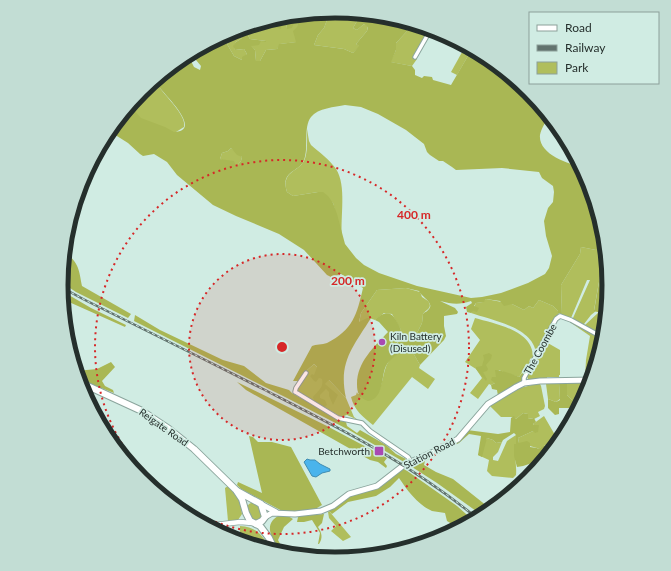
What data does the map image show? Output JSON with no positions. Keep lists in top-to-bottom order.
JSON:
{
  "streets": {
    "main road": ["Reigate Road", "Station Road"],
    "street": ["The Coombe"]
  },
  "crossings": [
    ["The Coombe", "Station Road"],
    ["Reigate Road", "Station Road"]
  ],
  "places": {
    "other": ["Kiln Battery (Disused)"],
    "transit": ["Betchworth"]
  },
  "legend": ["Road", "Railway", "Park"],
  "rings": ["400 m", "200 m"]
}
